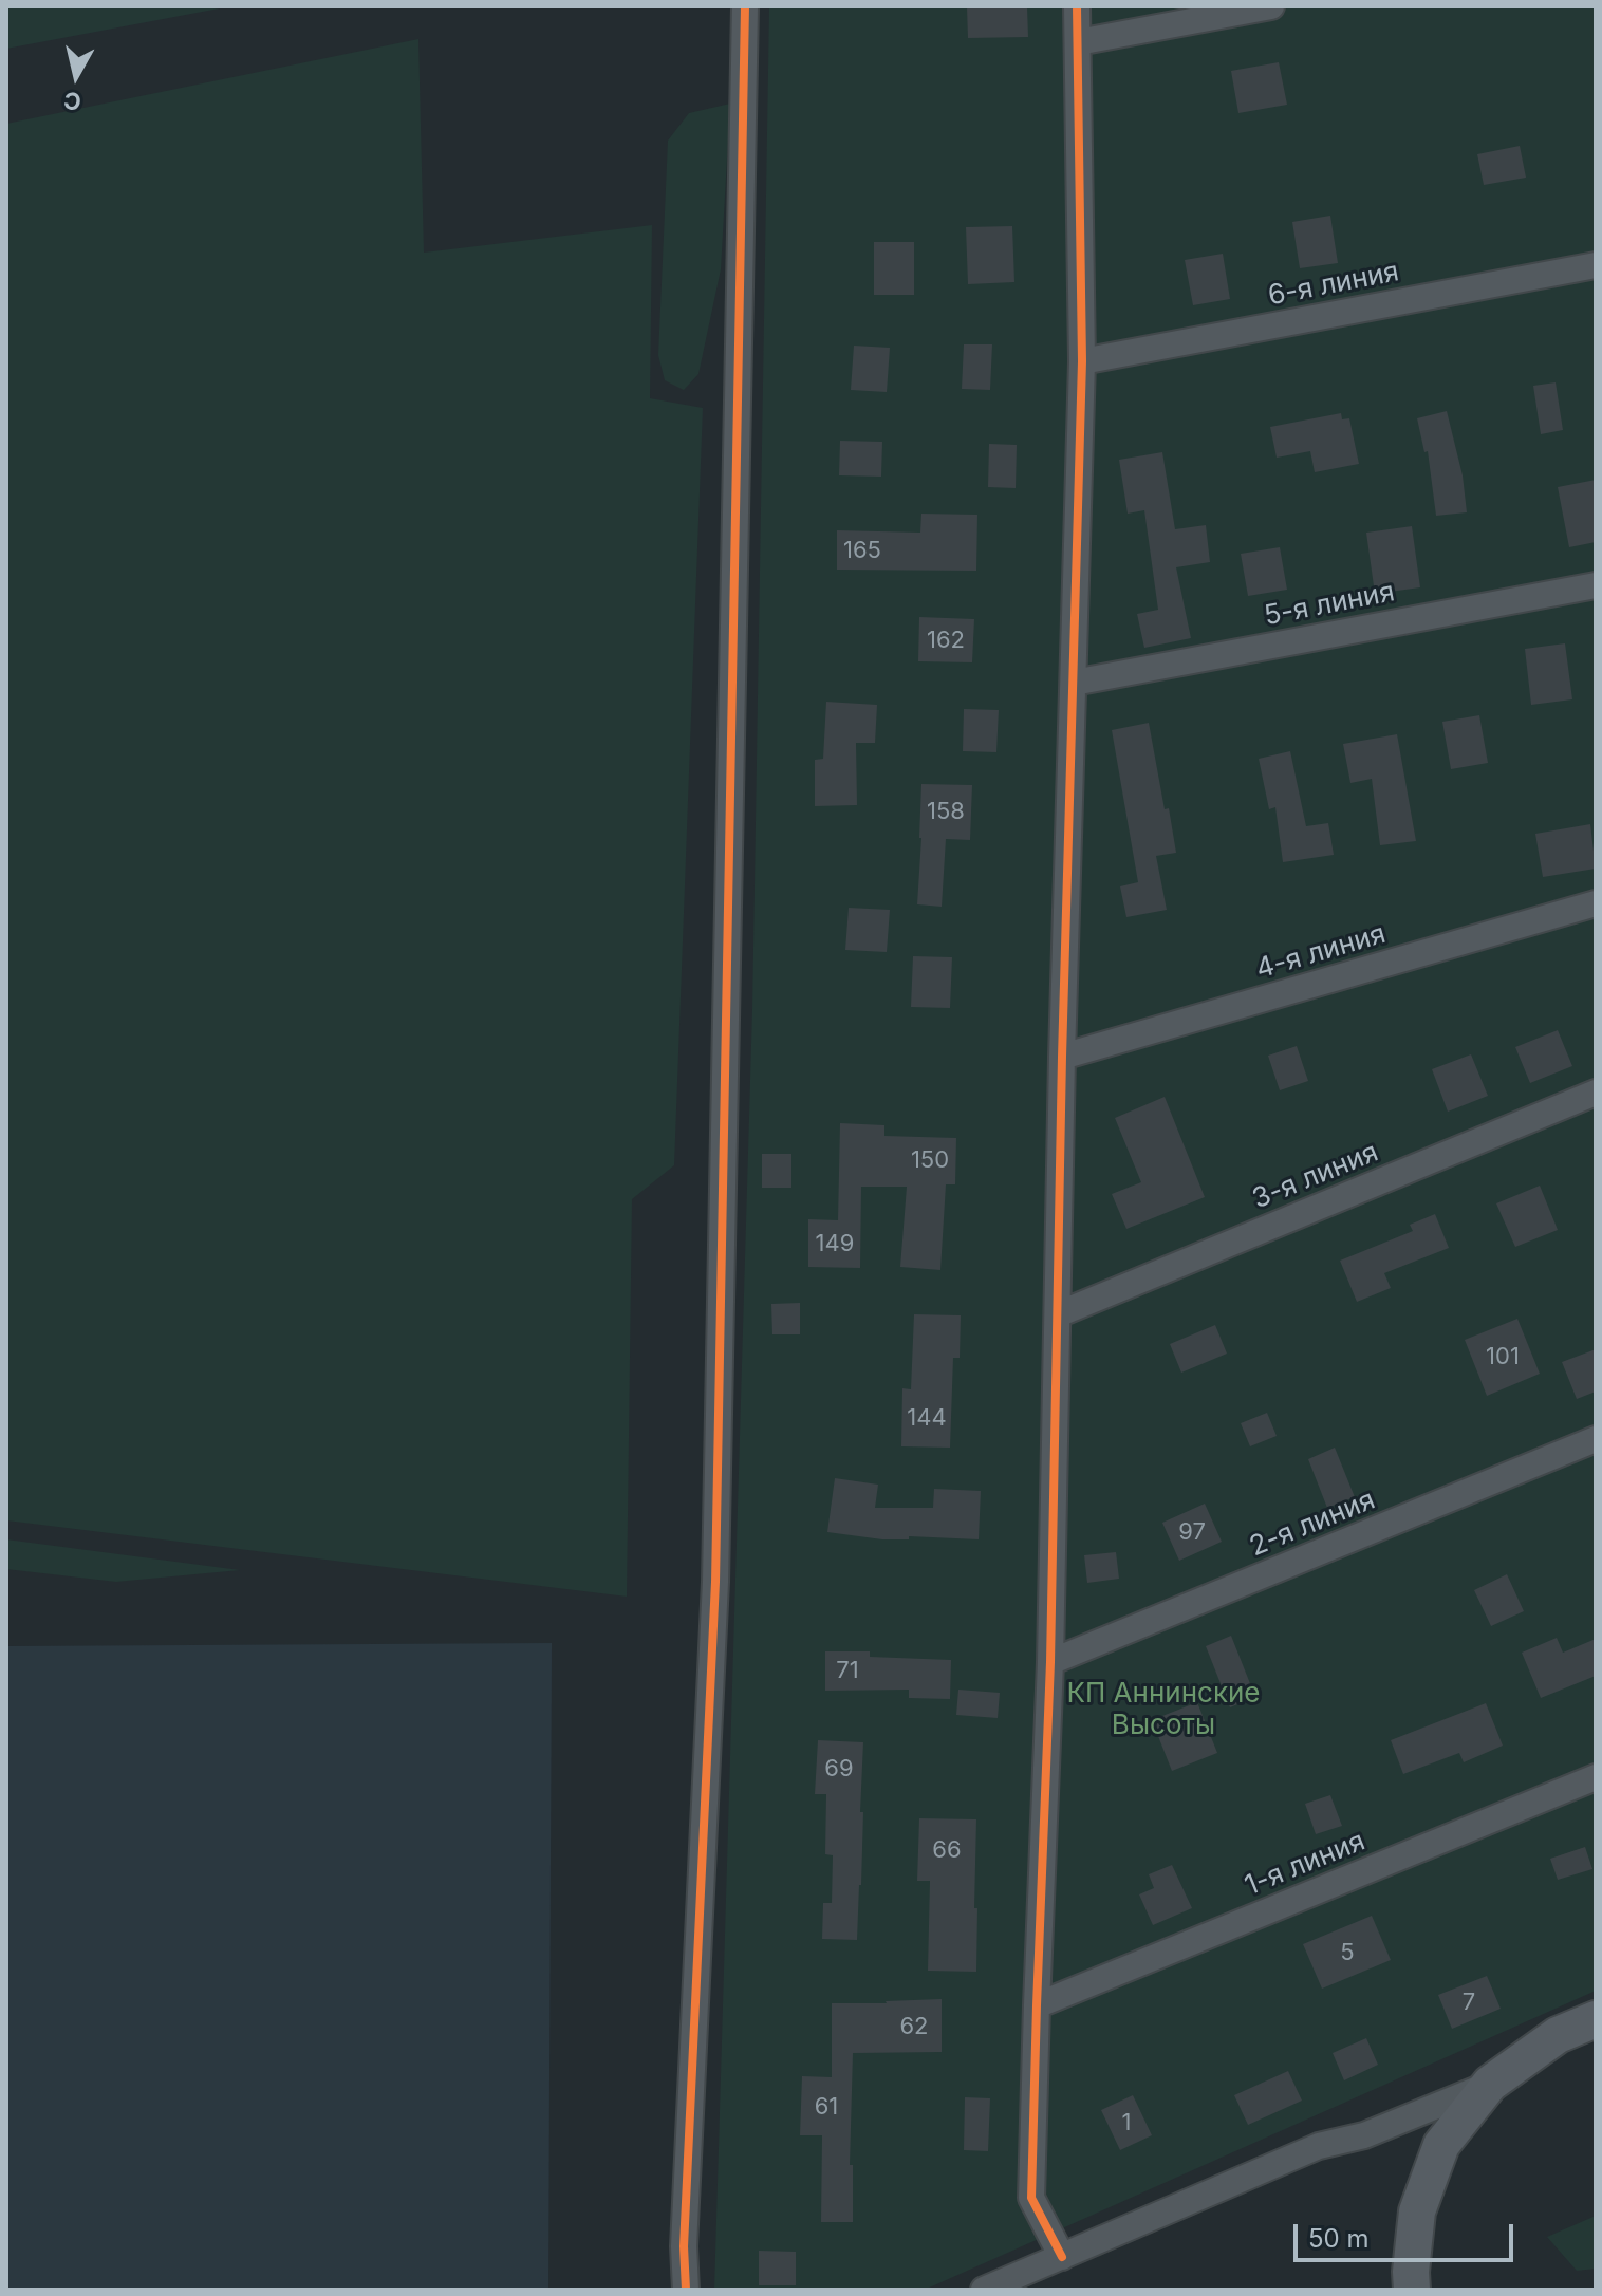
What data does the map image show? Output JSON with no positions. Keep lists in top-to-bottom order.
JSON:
{
  "streets": {
    "street": [
      "6-я линия",
      "5-я линия",
      "4-я линия",
      "3-я линия",
      "2-я линия",
      "1-я линия"
    ]
  },
  "parks": ["КП Аннинские Высоты"],
  "house_numbers": [
    "165",
    "162",
    "158",
    "150",
    "149",
    "101",
    "144",
    "97",
    "71",
    "69",
    "66",
    "5",
    "7",
    "62",
    "61",
    "1"
  ],
  "scale_bar": "50 m",
  "north": "bottom"
}
